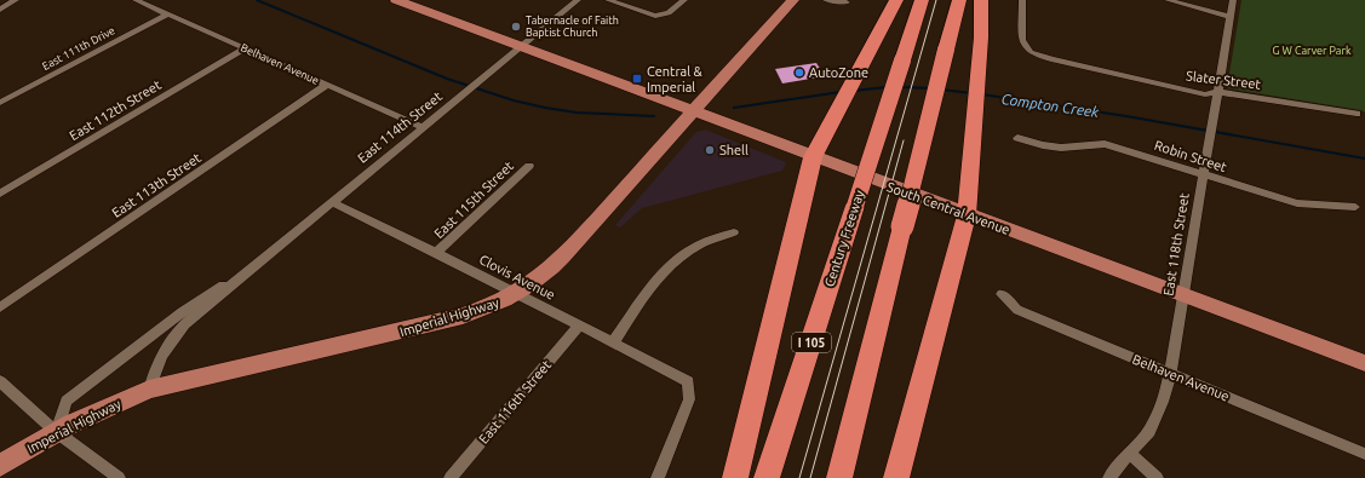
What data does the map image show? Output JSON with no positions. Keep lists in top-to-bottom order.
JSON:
{
  "streets": {
    "highway": ["Century Freeway", "I 105"],
    "main road": ["South Central Avenue", "Imperial Highway"],
    "street": [
      "East 111th Drive",
      "Belhaven Avenue",
      "Slater Street",
      "East 112th Street",
      "East 114th Street",
      "Robin Street",
      "East 113th Street",
      "East 115th Street",
      "East 118th Street",
      "Clovis Avenue",
      "East 116th Street"
    ]
  },
  "crossings": [
    ["East 111th Drive", "Belhaven Avenue"],
    ["Belhaven Avenue", "East 112th Street"],
    ["Belhaven Avenue", "East 114th Street"],
    ["Belhaven Avenue", "East 113th Street"],
    ["Belhaven Avenue", "East 118th Street"],
    ["Slater Street", "East 118th Street"],
    ["East 114th Street", "South Central Avenue"],
    ["East 114th Street", "Clovis Avenue"],
    ["East 114th Street", "Imperial Highway"],
    ["Robin Street", "East 118th Street"],
    ["East 115th Street", "Clovis Avenue"],
    ["South Central Avenue", "East 118th Street"],
    ["South Central Avenue", "Imperial Highway"],
    ["Clovis Avenue", "Imperial Highway"],
    ["Clovis Avenue", "East 116th Street"]
  ],
  "water": ["Compton Creek"],
  "parks": ["G W Carver Park"],
  "places": {
    "other": ["Tabernacle of Faith Baptist Church", "AutoZone", "Shell"],
    "transit": ["Central & Imperial"]
  }
}
